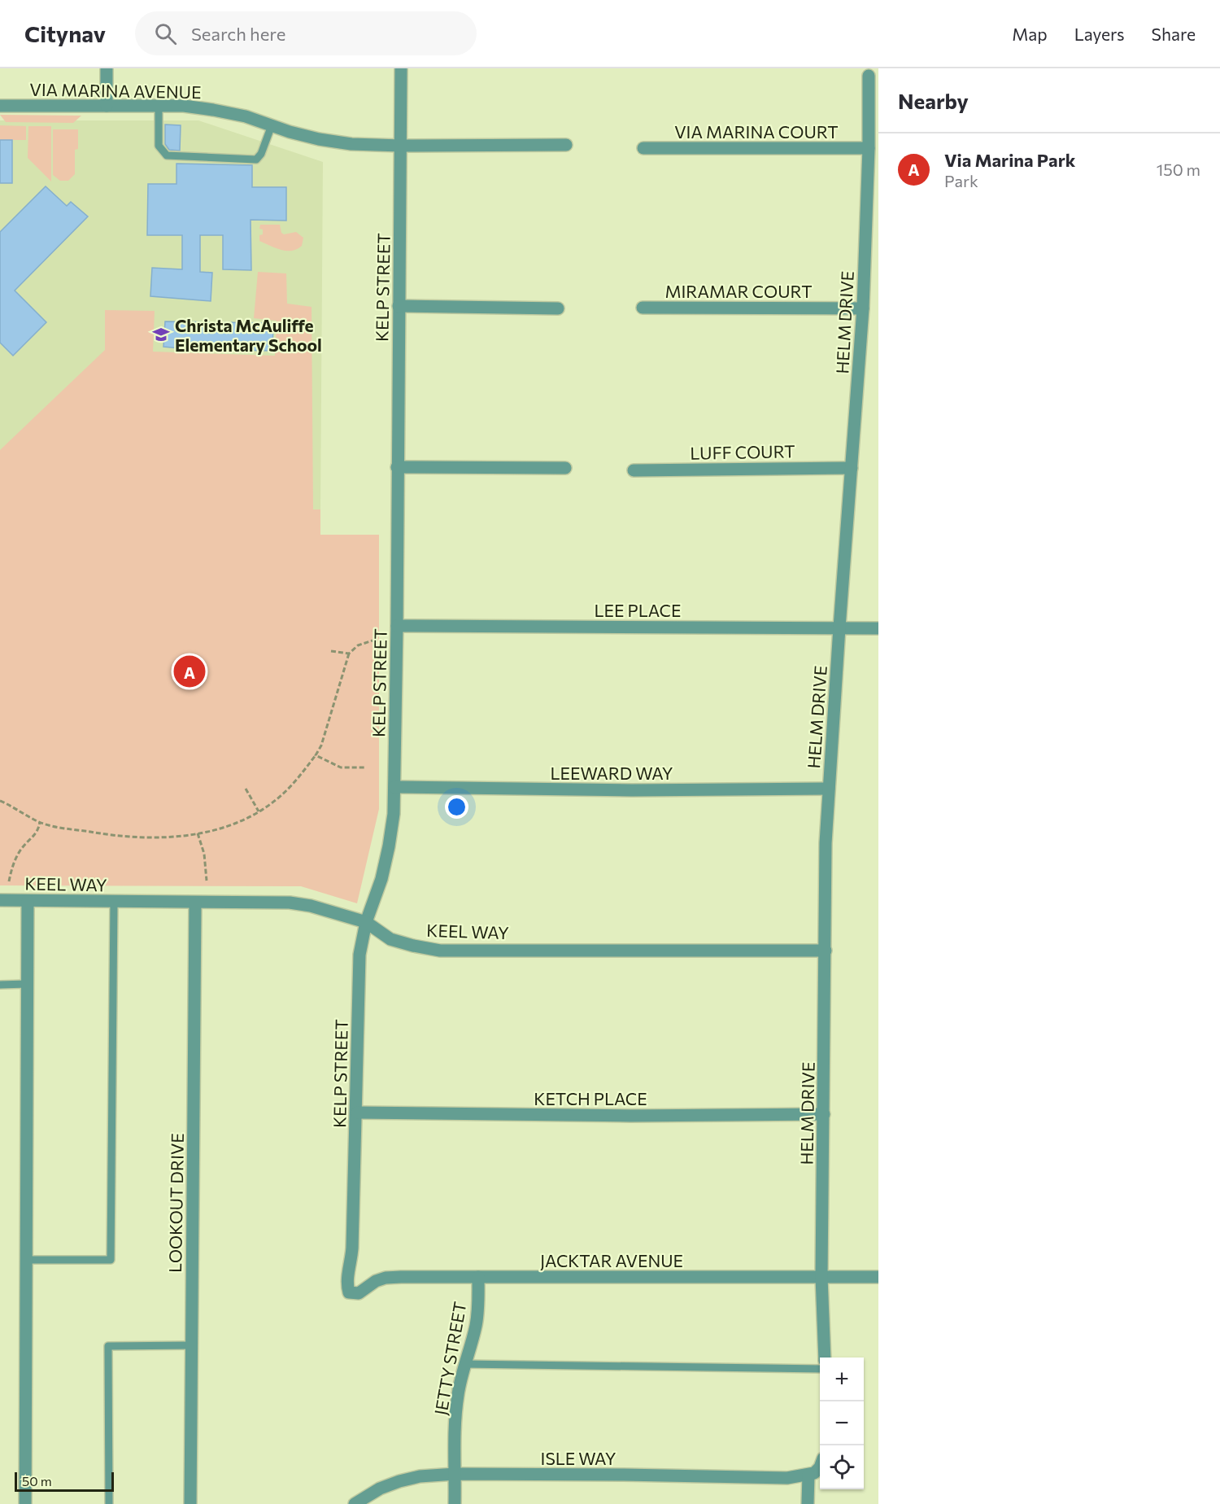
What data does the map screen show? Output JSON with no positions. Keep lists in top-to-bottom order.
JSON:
{
  "streets": {
    "street": [
      "VIA MARINA AVENUE",
      "VIA MARINA COURT",
      "KELP STREET",
      "MIRAMAR COURT",
      "HELM DRIVE",
      "LUFF COURT",
      "LEE PLACE",
      "LEEWARD WAY",
      "KEEL WAY",
      "KETCH PLACE",
      "LOOKOUT DRIVE",
      "JACKTAR AVENUE",
      "JETTY STREET",
      "ISLE WAY"
    ]
  },
  "crossings": [
    ["VIA MARINA AVENUE", "KELP STREET"],
    ["VIA MARINA COURT", "HELM DRIVE"],
    ["KELP STREET", "LEE PLACE"],
    ["KELP STREET", "LEEWARD WAY"],
    ["KELP STREET", "KEEL WAY"],
    ["KELP STREET", "KETCH PLACE"],
    ["KELP STREET", "JACKTAR AVENUE"],
    ["MIRAMAR COURT", "HELM DRIVE"],
    ["HELM DRIVE", "LUFF COURT"],
    ["HELM DRIVE", "LEE PLACE"],
    ["HELM DRIVE", "LEEWARD WAY"],
    ["HELM DRIVE", "KEEL WAY"],
    ["HELM DRIVE", "KETCH PLACE"],
    ["HELM DRIVE", "JACKTAR AVENUE"],
    ["KEEL WAY", "LOOKOUT DRIVE"],
    ["JACKTAR AVENUE", "JETTY STREET"],
    ["JETTY STREET", "ISLE WAY"]
  ],
  "places": {
    "school or university": ["Christa McAuliffe Elementary School"]
  },
  "scale_bar": "50 m",
  "page": {
    "header": "Citynav",
    "search": "Search here",
    "nav": ["Map", "Layers", "Share"],
    "heading": "Nearby",
    "list": [
      {
        "mark": "A",
        "name": "Via Marina Park",
        "note": "Park",
        "value": "150 m"
      }
    ],
    "pins": "A",
    "map_buttons": ["+", "−"],
    "scale": "50 m"
  }
}
